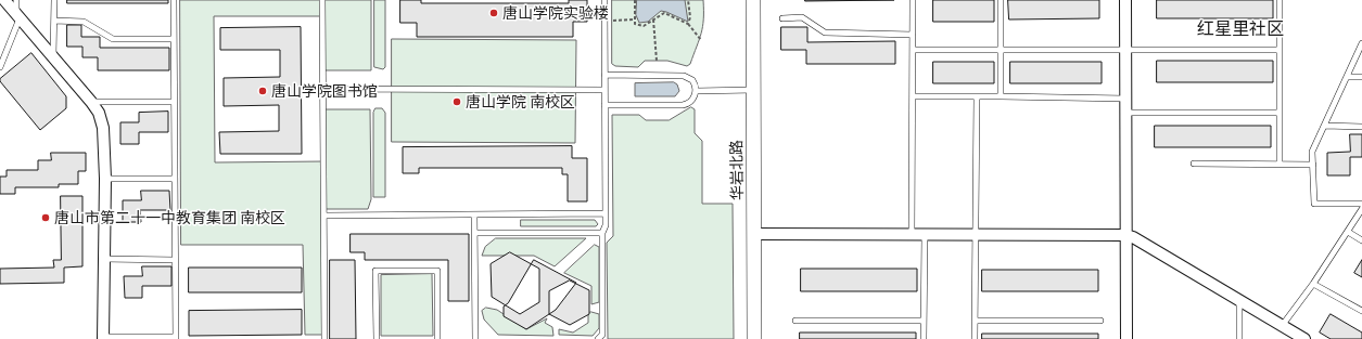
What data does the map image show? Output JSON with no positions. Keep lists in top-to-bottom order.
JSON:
{
  "streets": {
    "street": ["华岩北路"]
  },
  "districts": ["红星里社区"],
  "places": [
    "唐山学院实验楼",
    "唐山学院图书馆",
    "唐山学院 南校区",
    "唐山市第二十一中教育集团 南校区"
  ]
}
